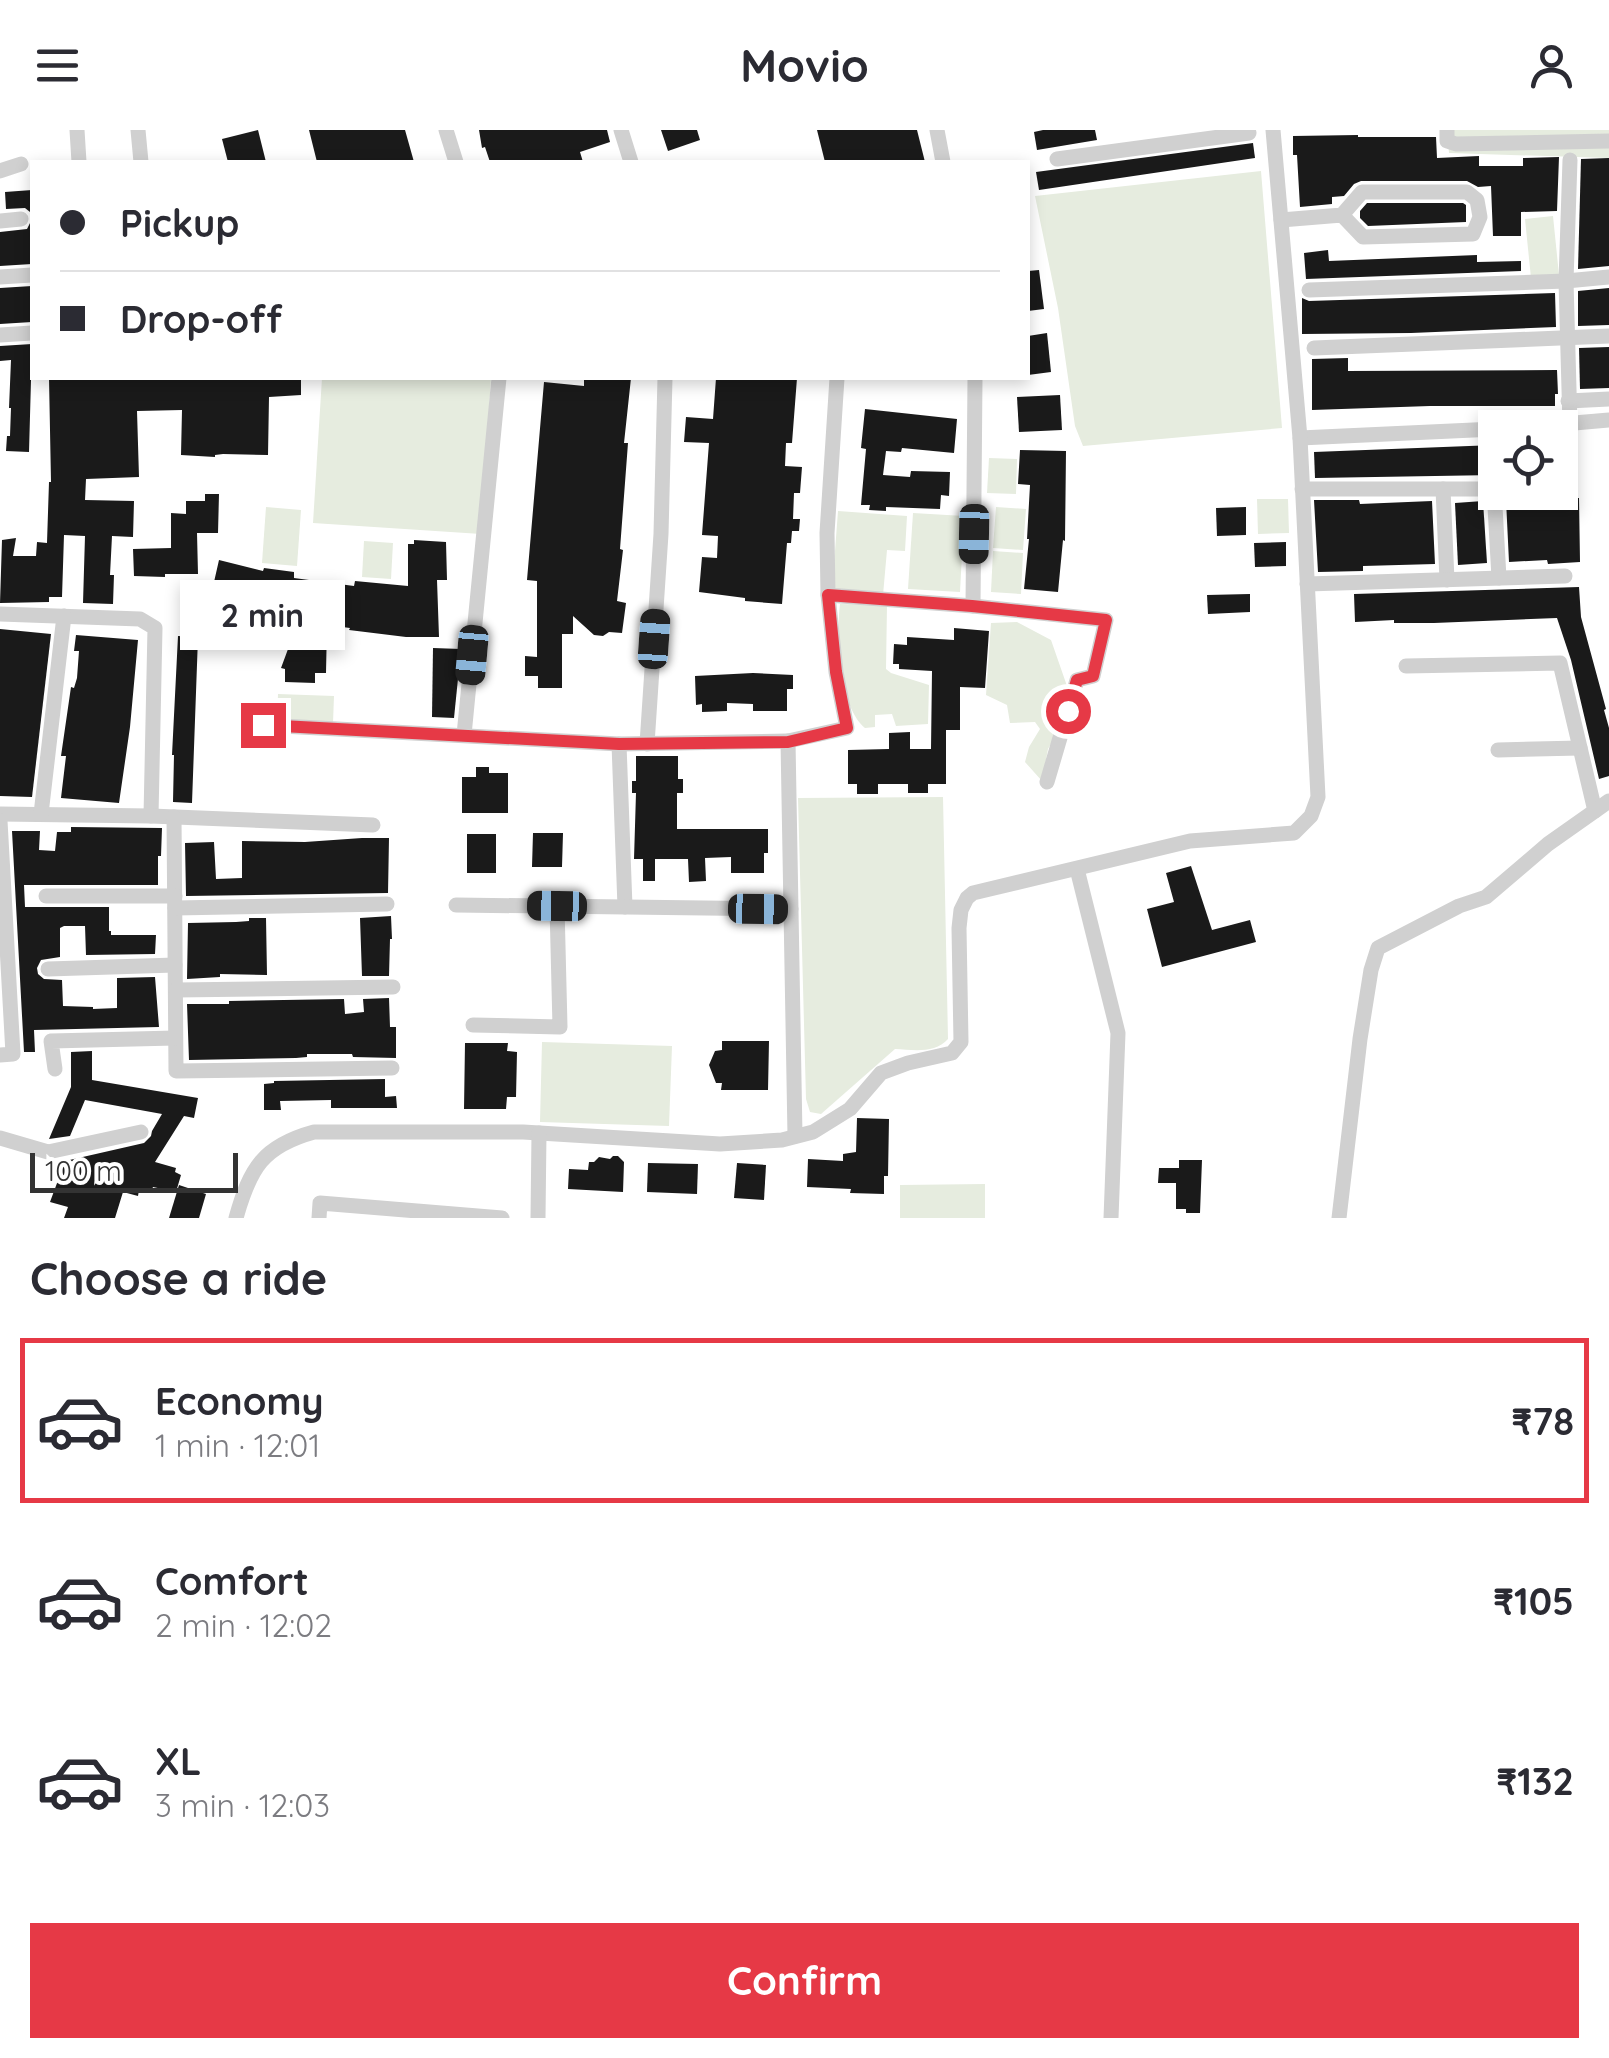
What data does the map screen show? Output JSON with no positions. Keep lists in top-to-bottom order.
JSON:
{
  "scale_bar": "100 m",
  "page": {
    "header": "Movio",
    "banner": ["Pickup", "Drop-off"],
    "bubble": "2 min",
    "scale": "100 m",
    "heading": "Choose a ride",
    "list": [
      {
        "name": "Economy",
        "note": "1 min · 12:01",
        "value": "₹78"
      },
      {
        "name": "Comfort",
        "note": "2 min · 12:02",
        "value": "₹105"
      },
      {
        "name": "XL",
        "note": "3 min · 12:03",
        "value": "₹132"
      }
    ],
    "buttons": "Confirm"
  }
}
